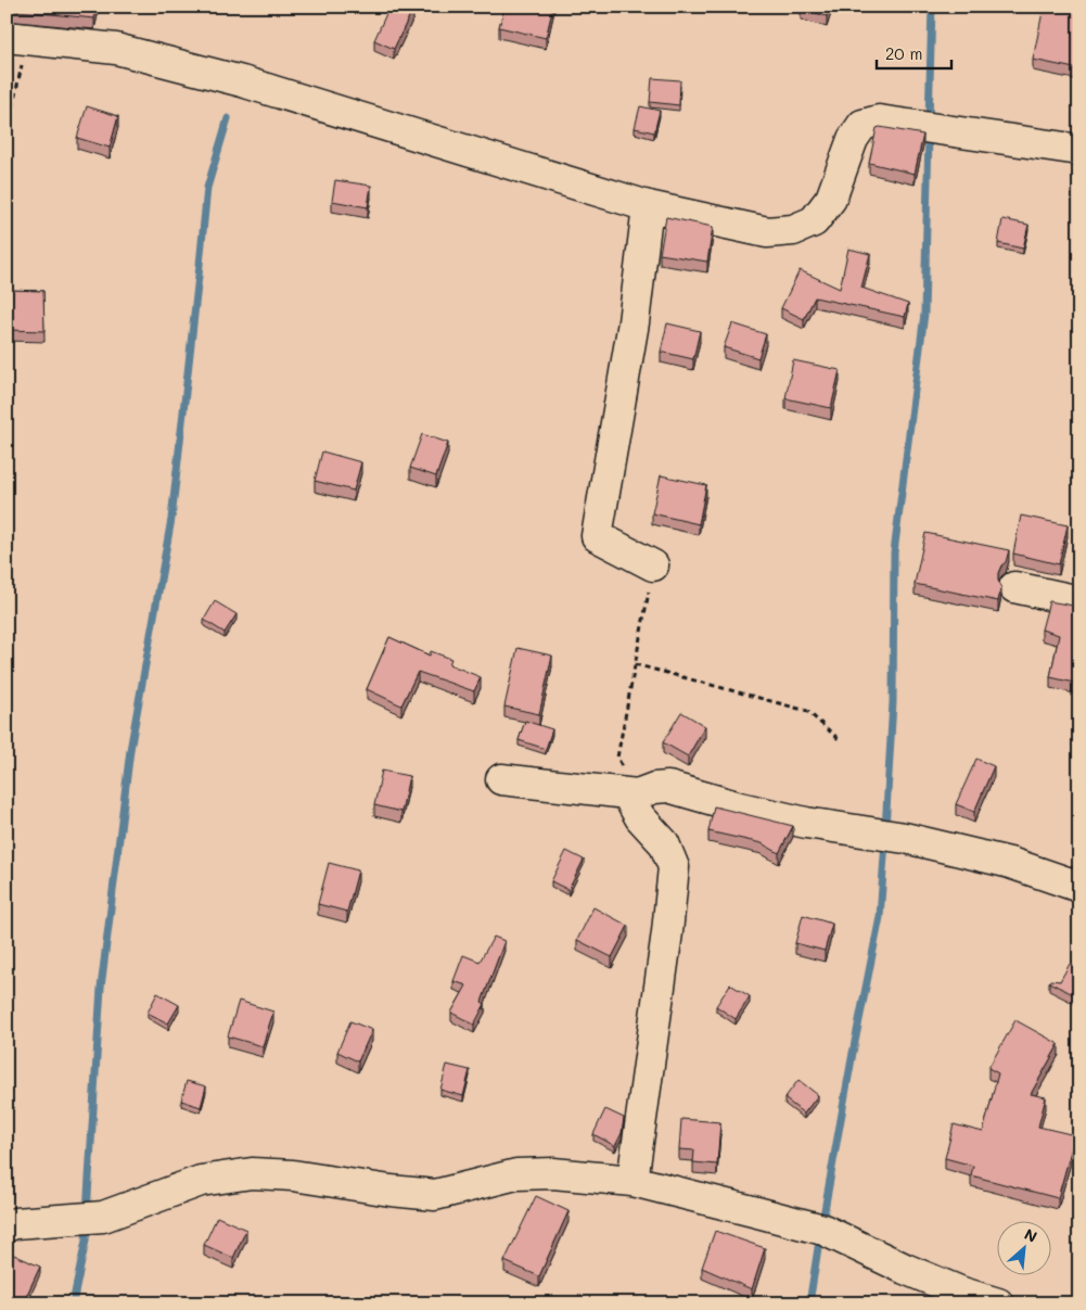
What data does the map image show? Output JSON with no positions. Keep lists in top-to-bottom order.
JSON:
{
  "scale_bar": "20 m",
  "north": "top right"
}
